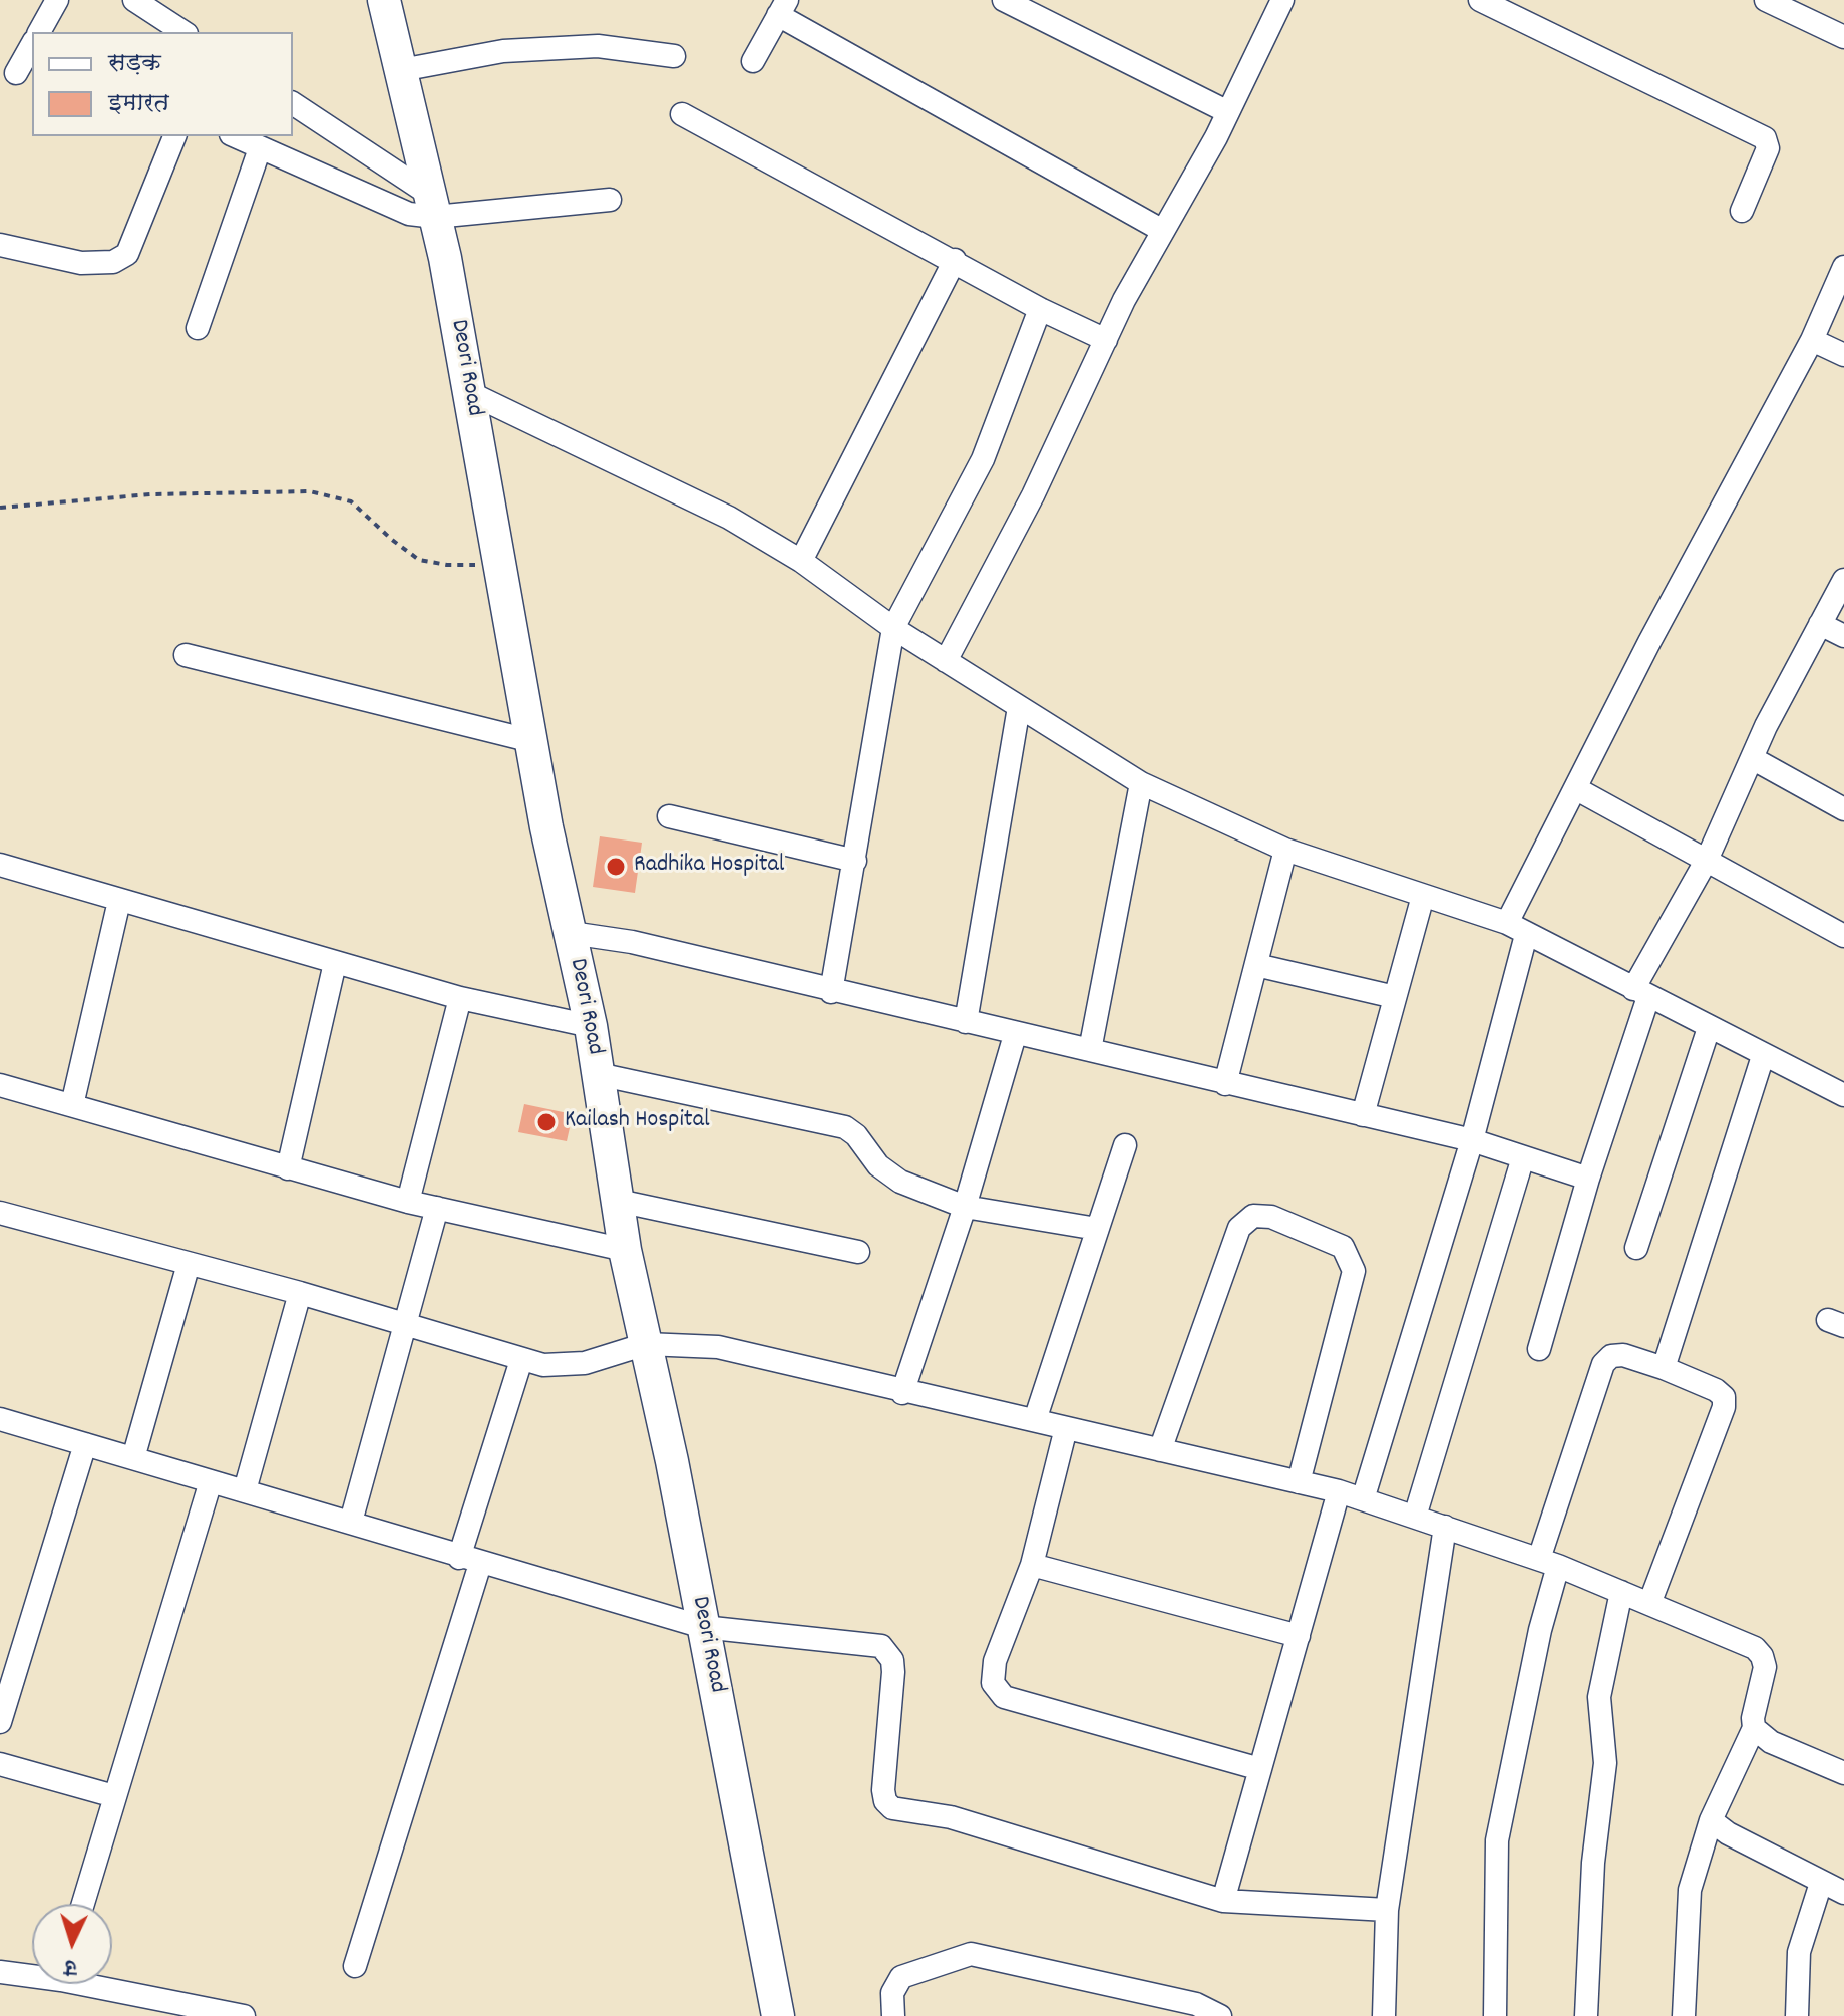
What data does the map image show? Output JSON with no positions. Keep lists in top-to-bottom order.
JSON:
{
  "streets": {
    "street": ["Deori Road"]
  },
  "places": ["Radhika Hospital", "Kailash Hospital"],
  "legend": ["सड़क", "इमारत"],
  "north": "bottom"
}
